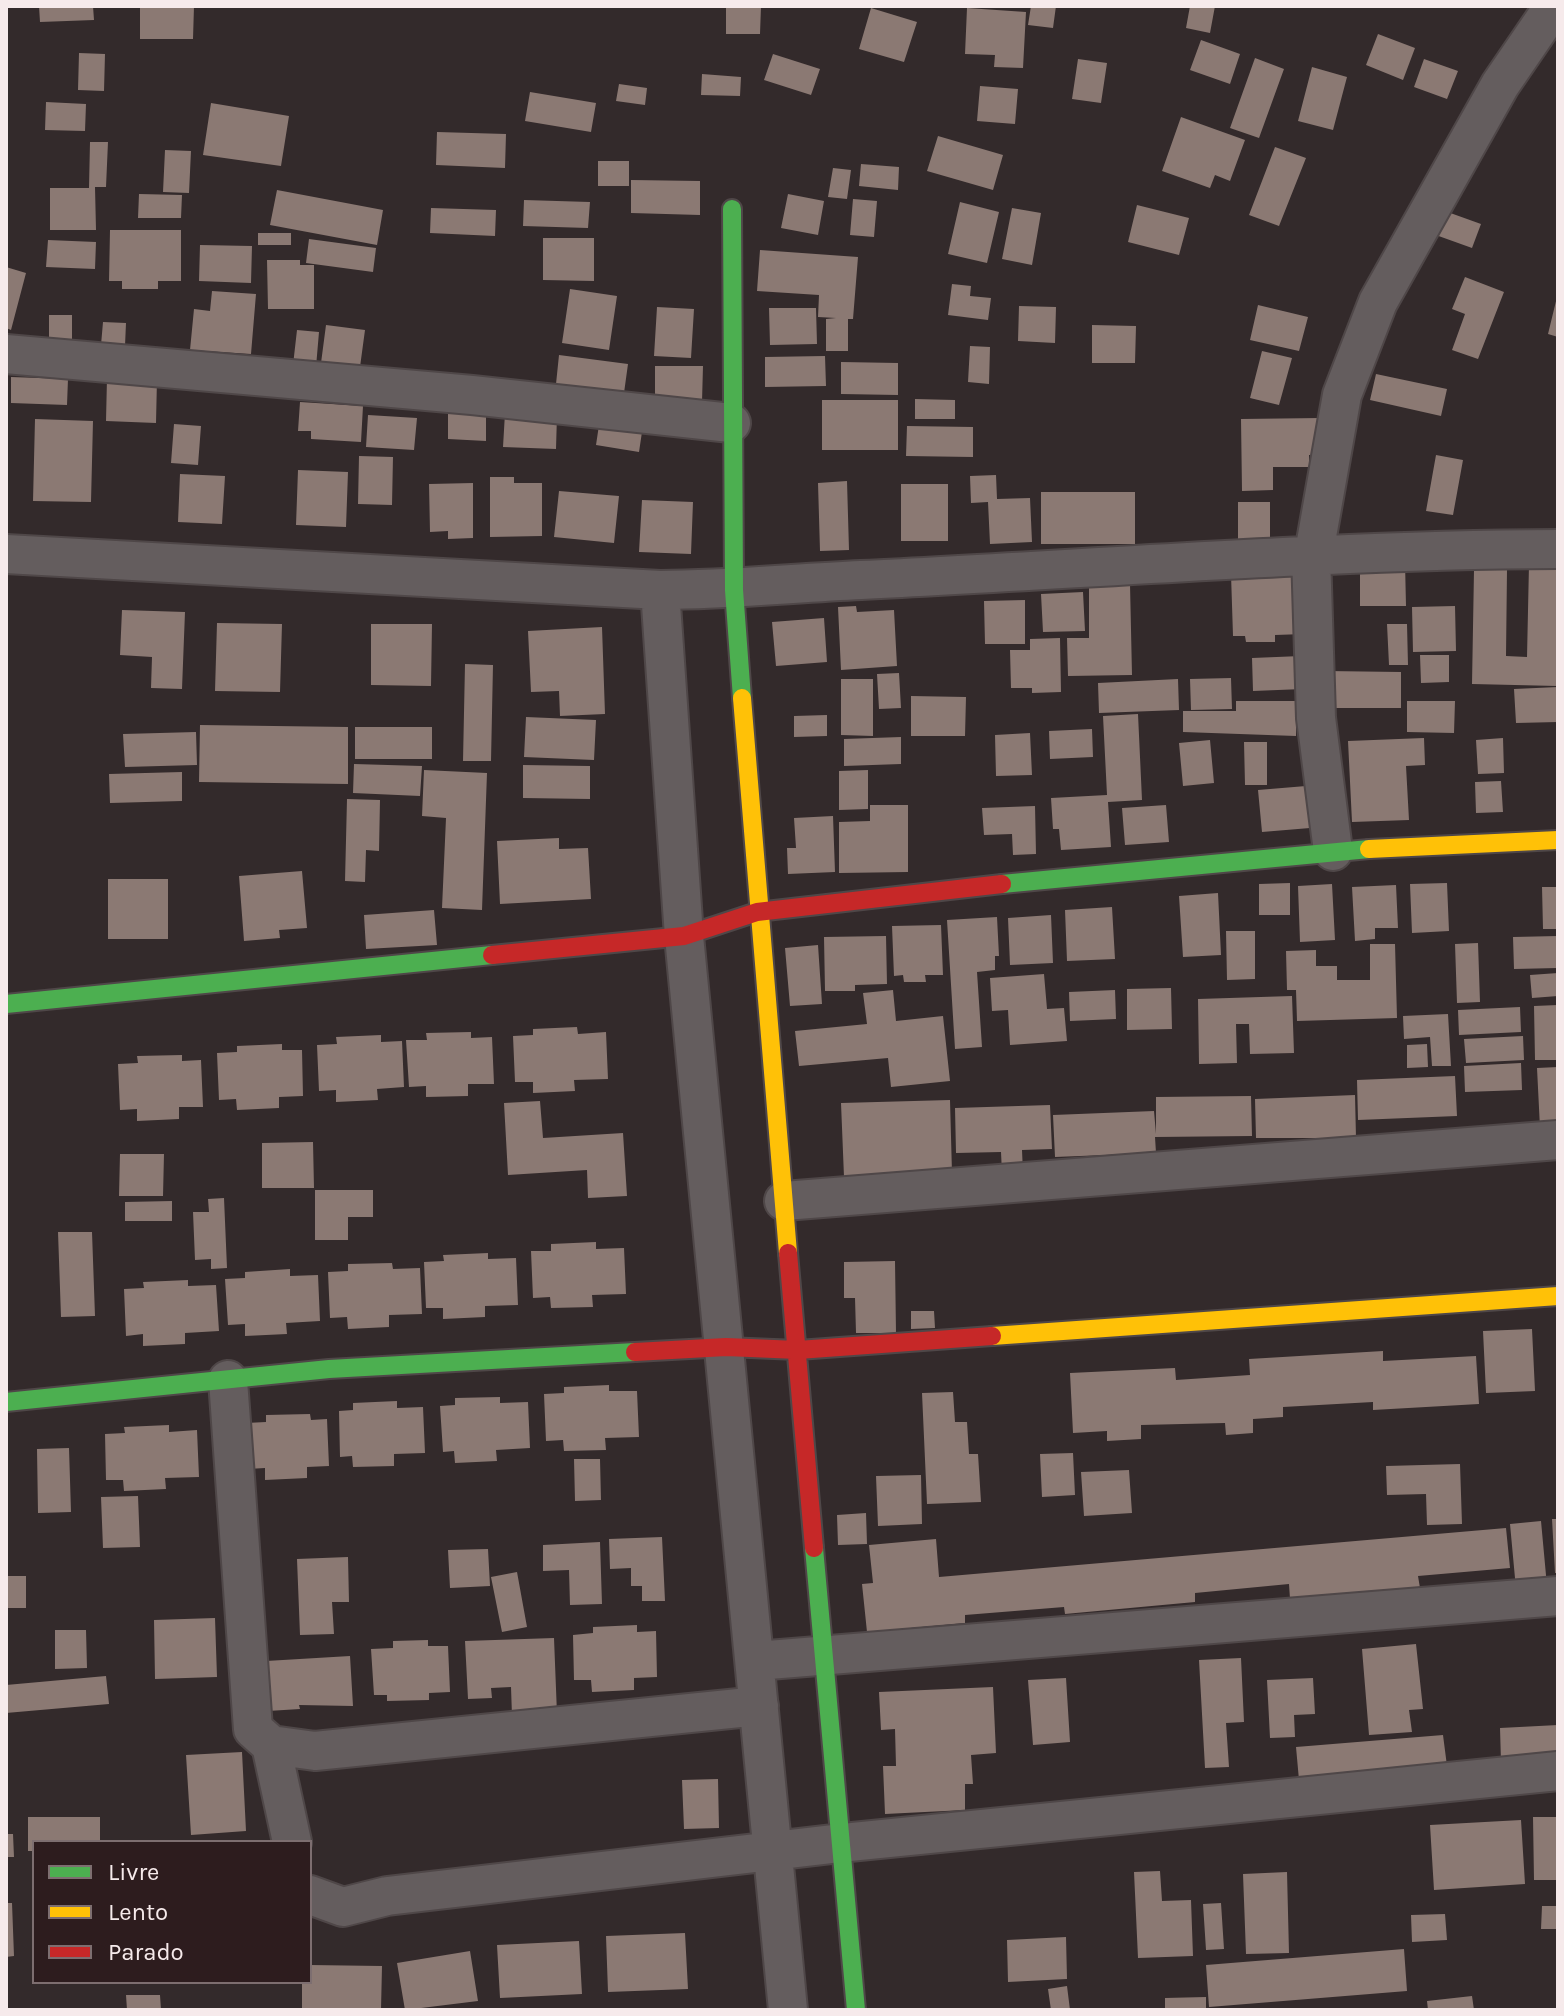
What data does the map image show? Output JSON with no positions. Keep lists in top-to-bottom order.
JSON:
{
  "legend": ["Livre", "Lento", "Parado"]
}
